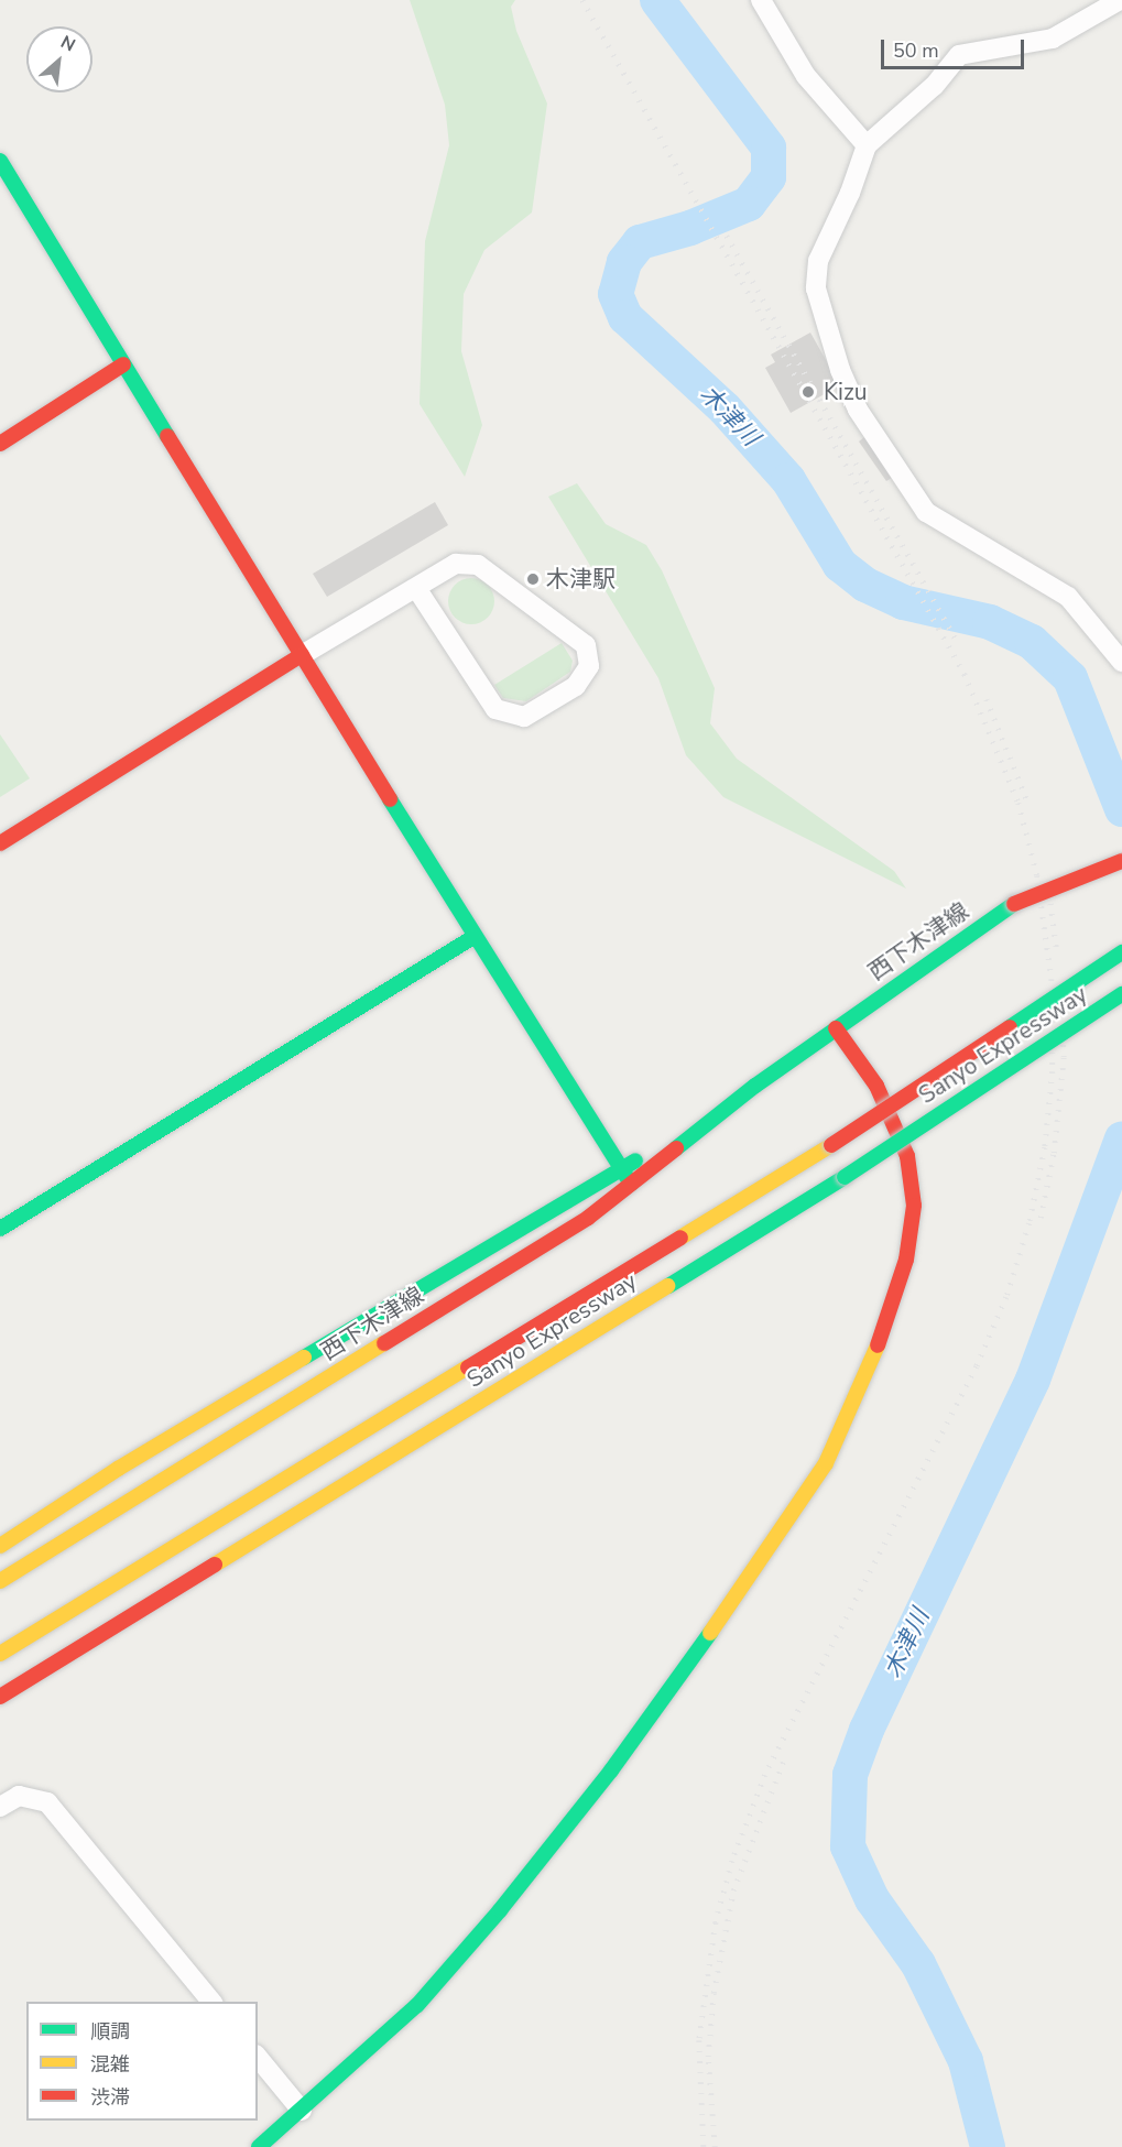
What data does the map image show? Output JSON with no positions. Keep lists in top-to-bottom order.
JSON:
{
  "streets": {
    "main road": ["西下木津線", "Sanyo Expressway"]
  },
  "water": ["木津川"],
  "places": ["Kizu", "木津駅"],
  "legend": ["順調", "混雑", "渋滞"],
  "scale_bar": "50 m",
  "north": "top right"
}
